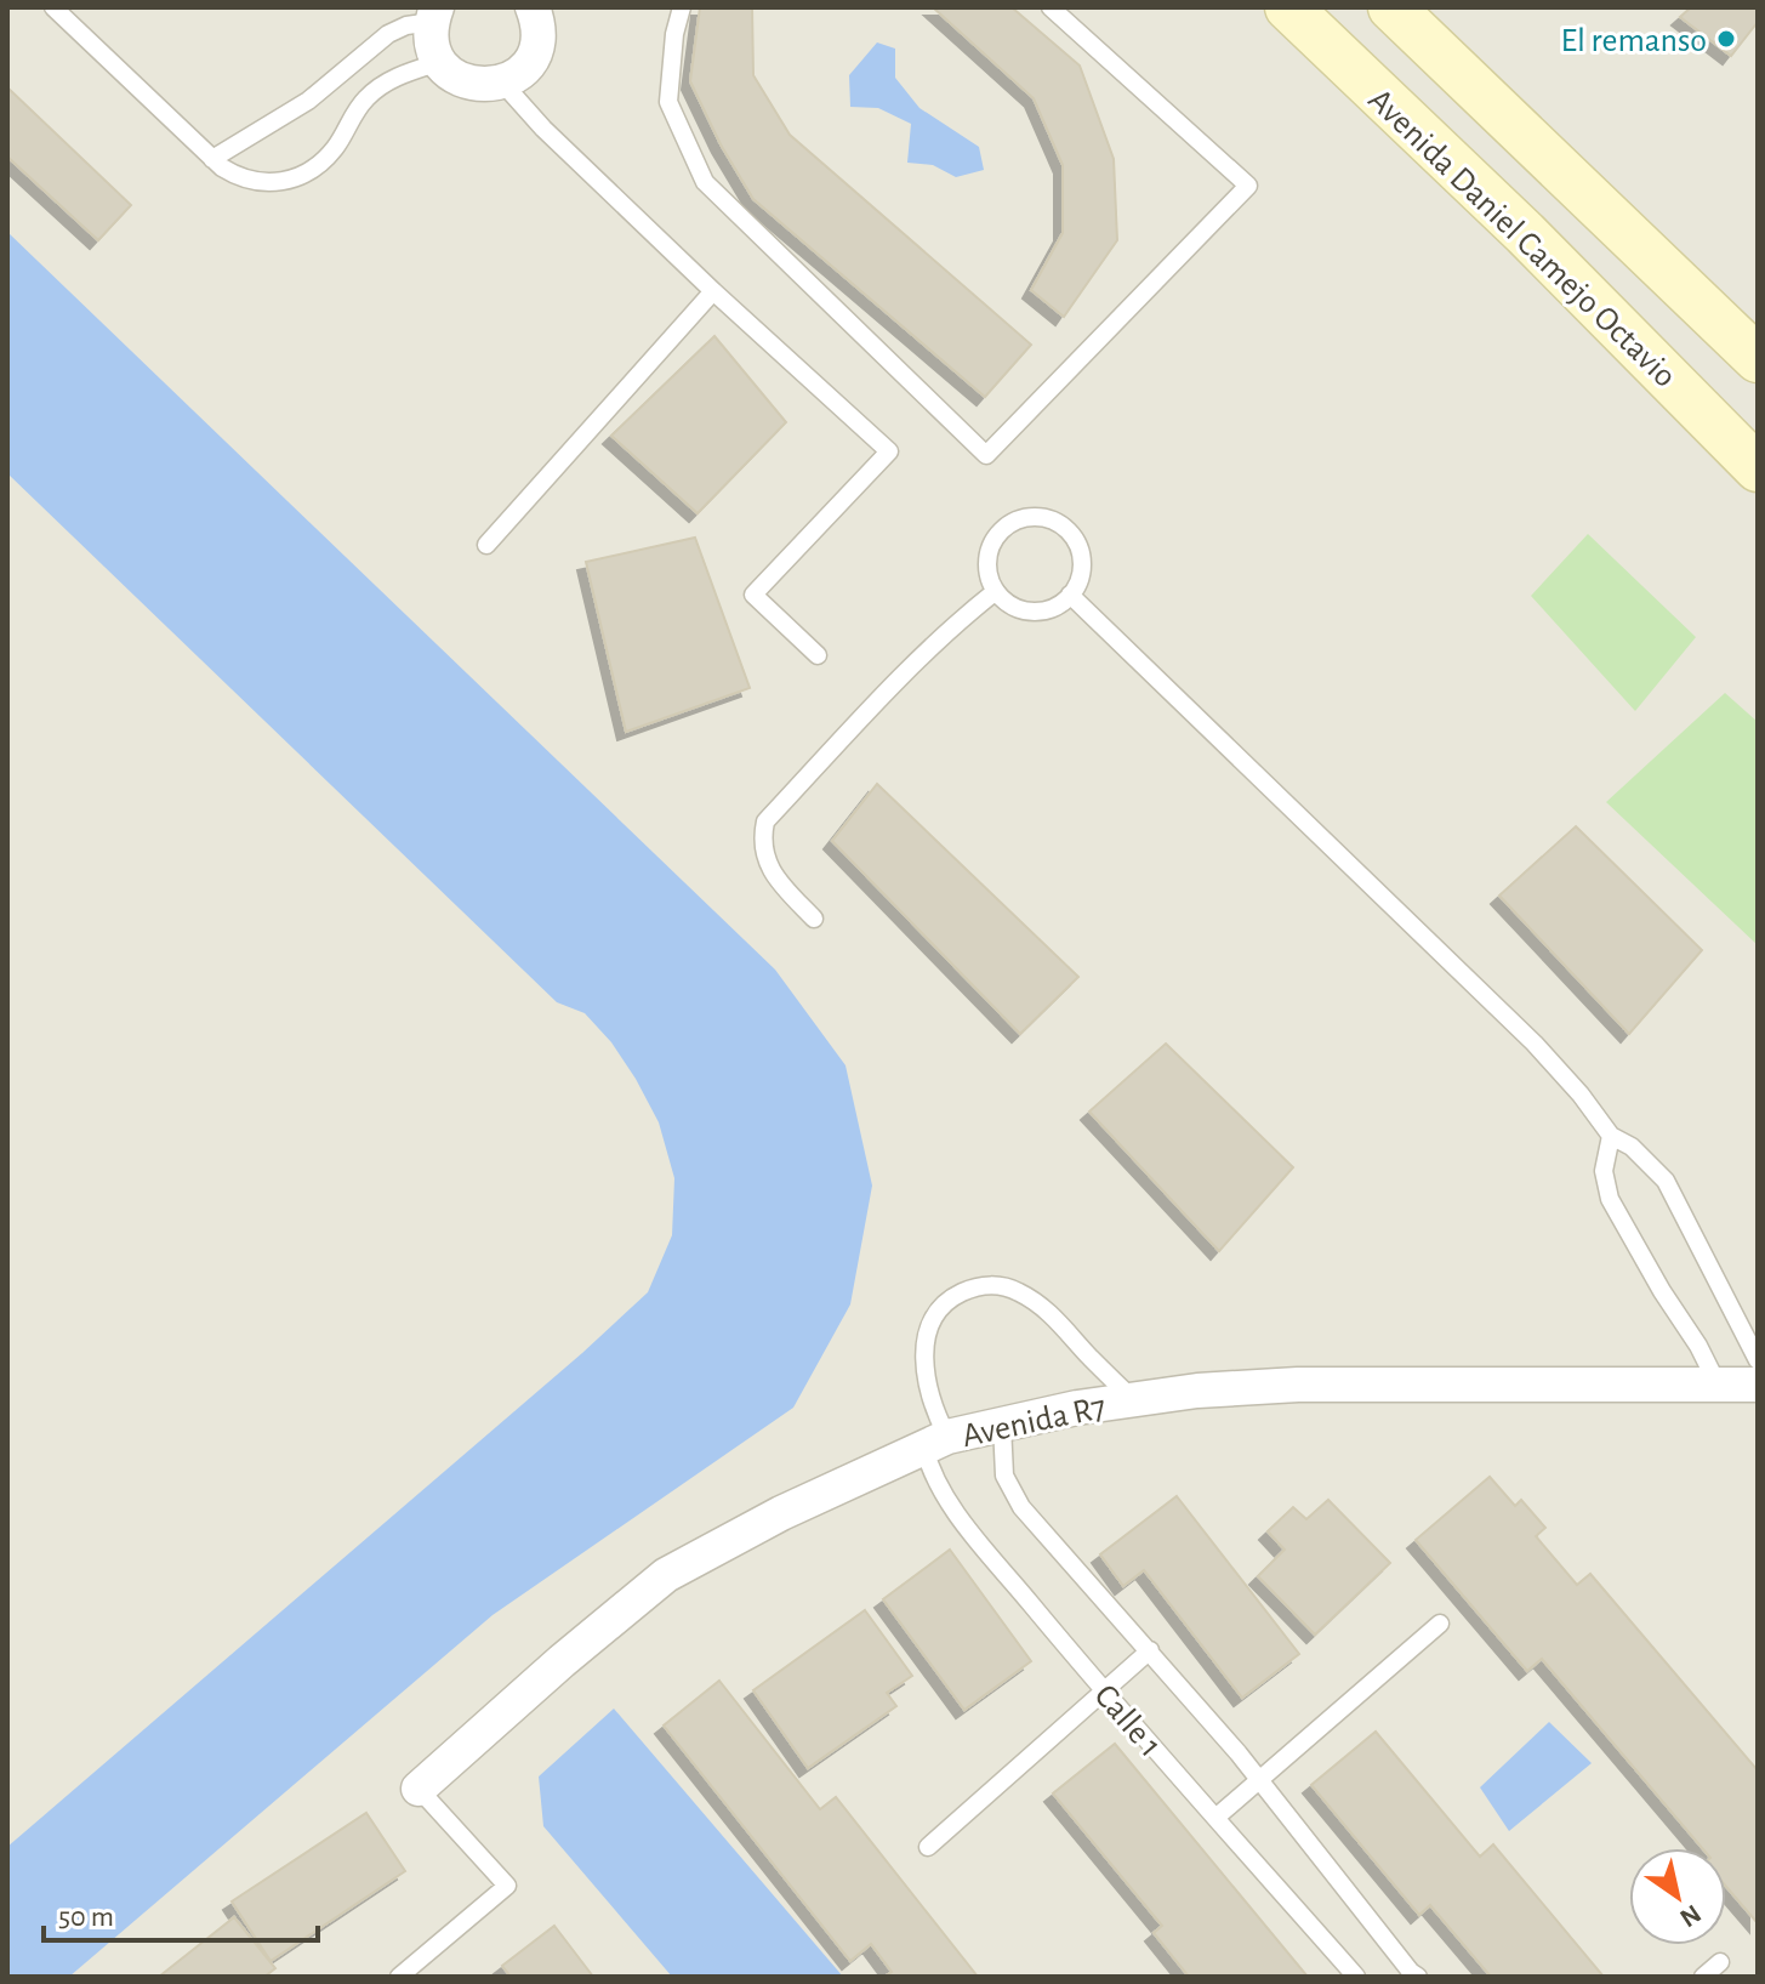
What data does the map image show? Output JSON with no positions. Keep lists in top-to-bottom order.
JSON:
{
  "streets": {
    "street": ["Avenida Daniel Camejo Octavio", "Avenida R7"],
    "lane": ["Calle 1"]
  },
  "crossings": [
    ["Avenida R7", "Calle 1"]
  ],
  "places": ["El remanso"],
  "scale_bar": "50 m",
  "north": "bottom right"
}
